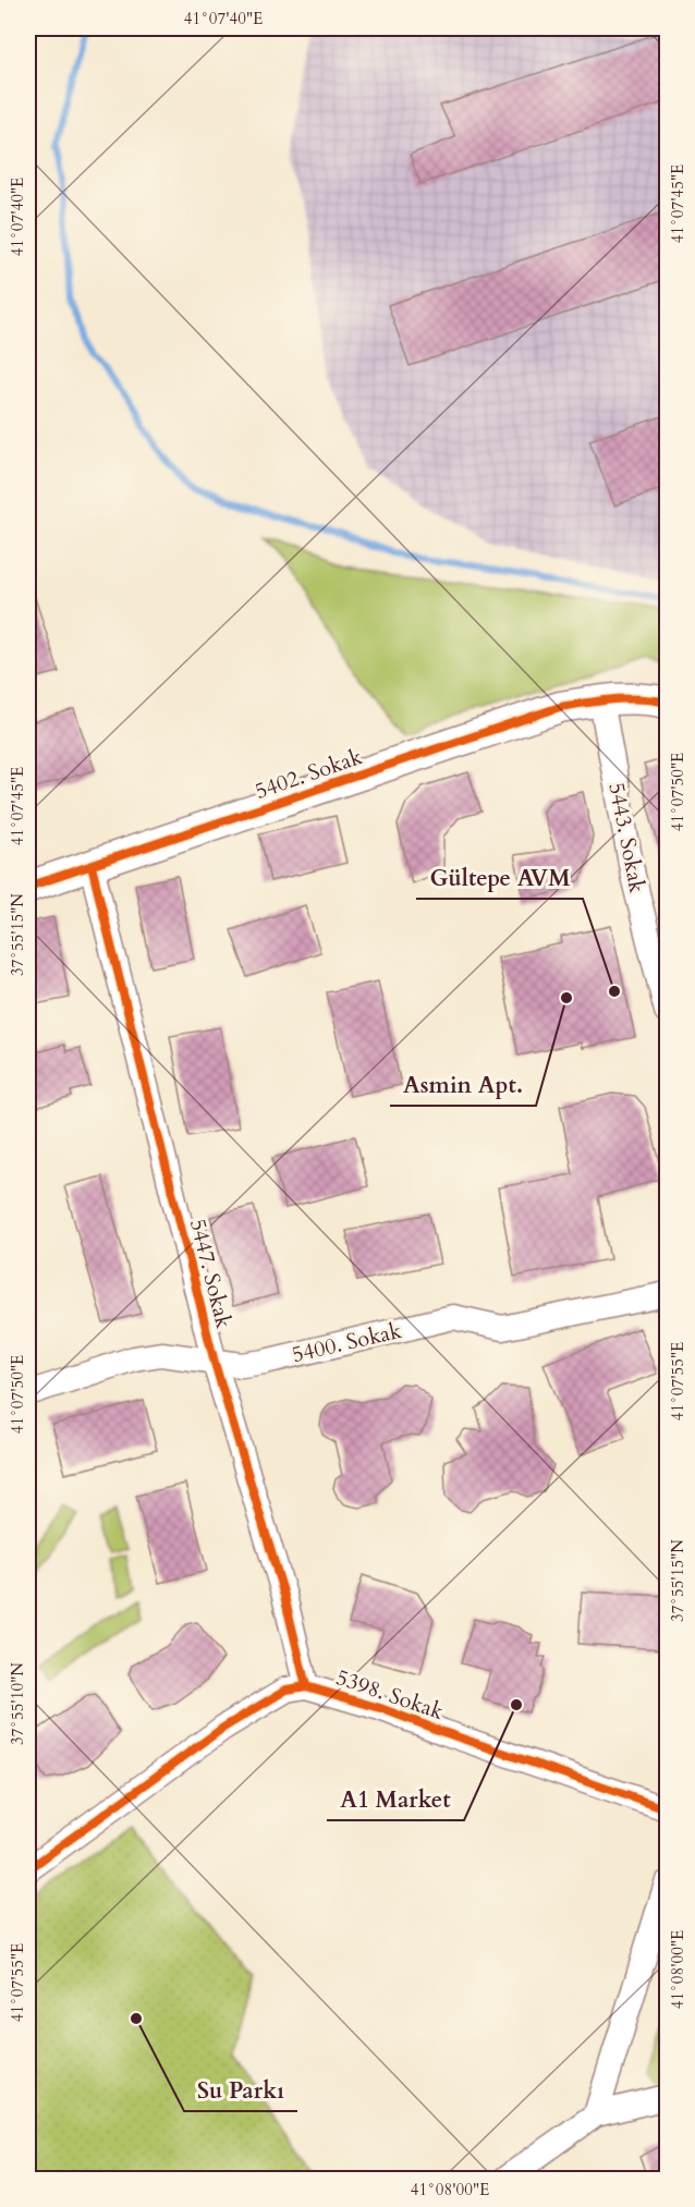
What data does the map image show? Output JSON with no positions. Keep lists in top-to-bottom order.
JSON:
{
  "streets": {
    "street": [
      "5402. Sokak",
      "5443. Sokak",
      "5447. Sokak",
      "5400. Sokak",
      "5398. Sokak"
    ]
  },
  "crossings": [
    ["5402. Sokak", "5443. Sokak"],
    ["5402. Sokak", "5447. Sokak"],
    ["5447. Sokak", "5400. Sokak"],
    ["5447. Sokak", "5398. Sokak"]
  ],
  "places": [
    "Gültepe AVM",
    "Asmin Apt.",
    "A1 Market",
    "Su Parkı"
  ],
  "coordinates": [
    "41°07'40\"E",
    "41°07'45\"E",
    "41°07'50\"E",
    "37°55'15\"N",
    "41°07'55\"E",
    "37°55'10\"N",
    "41°08'00\"E"
  ]
}
